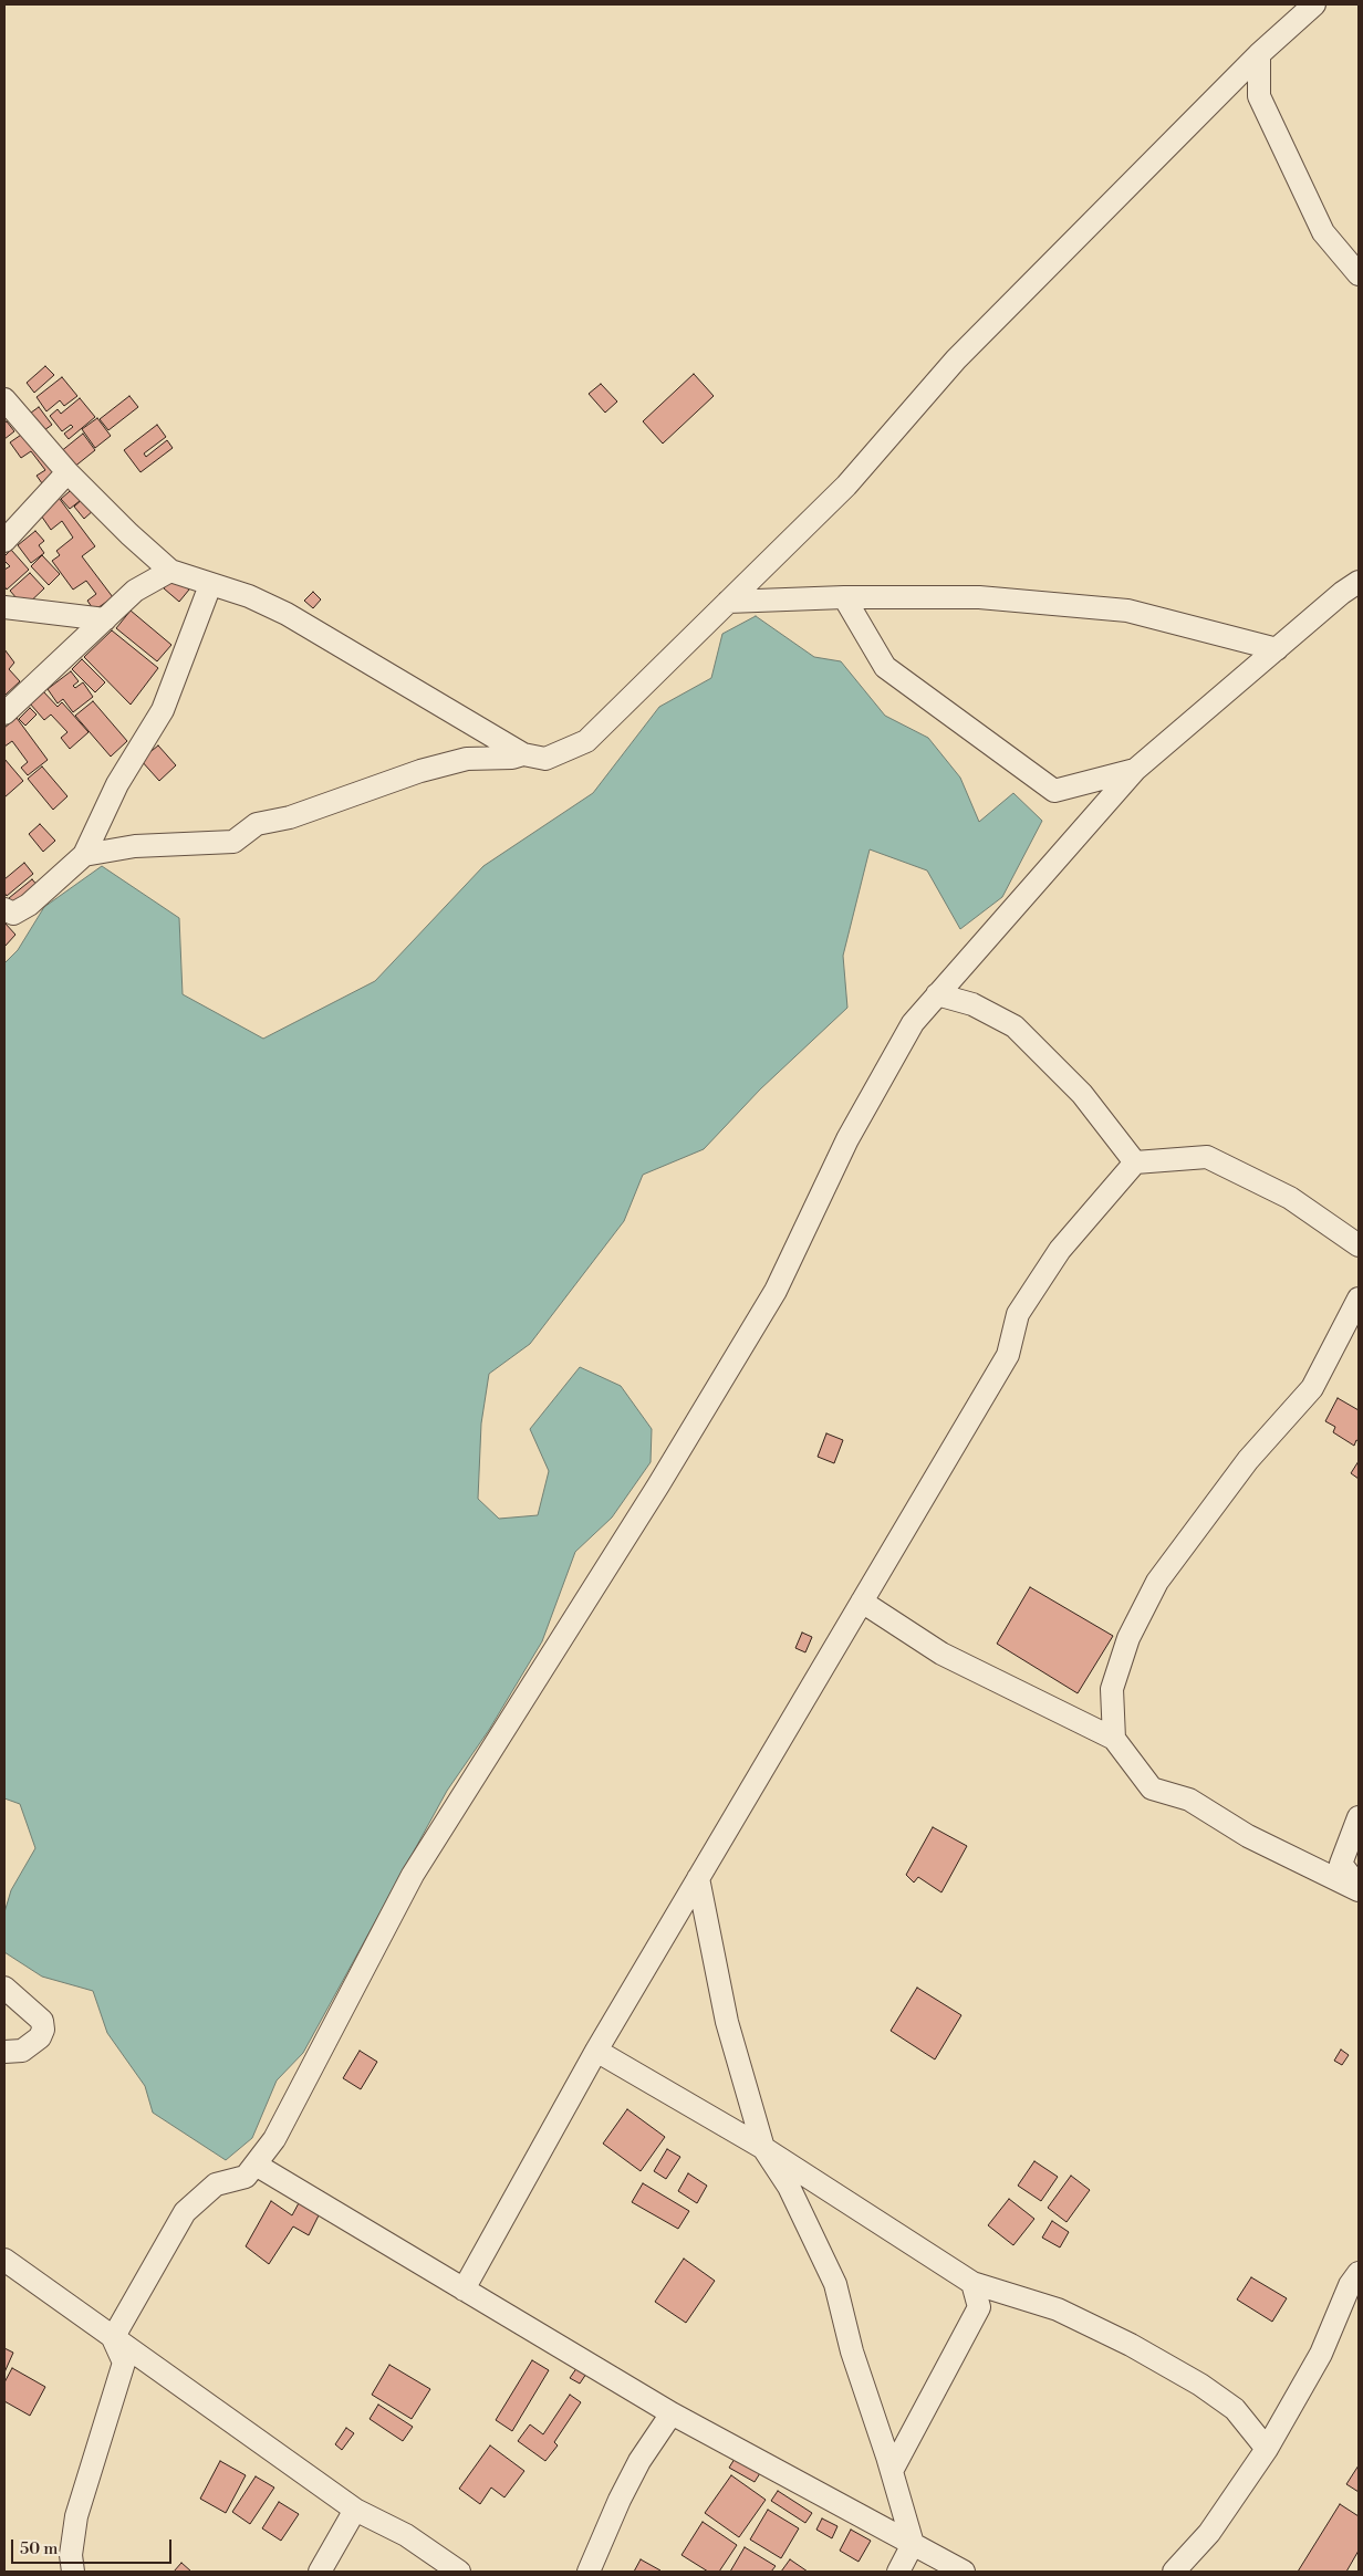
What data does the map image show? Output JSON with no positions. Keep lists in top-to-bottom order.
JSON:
{
  "scale_bar": "50 m"
}
